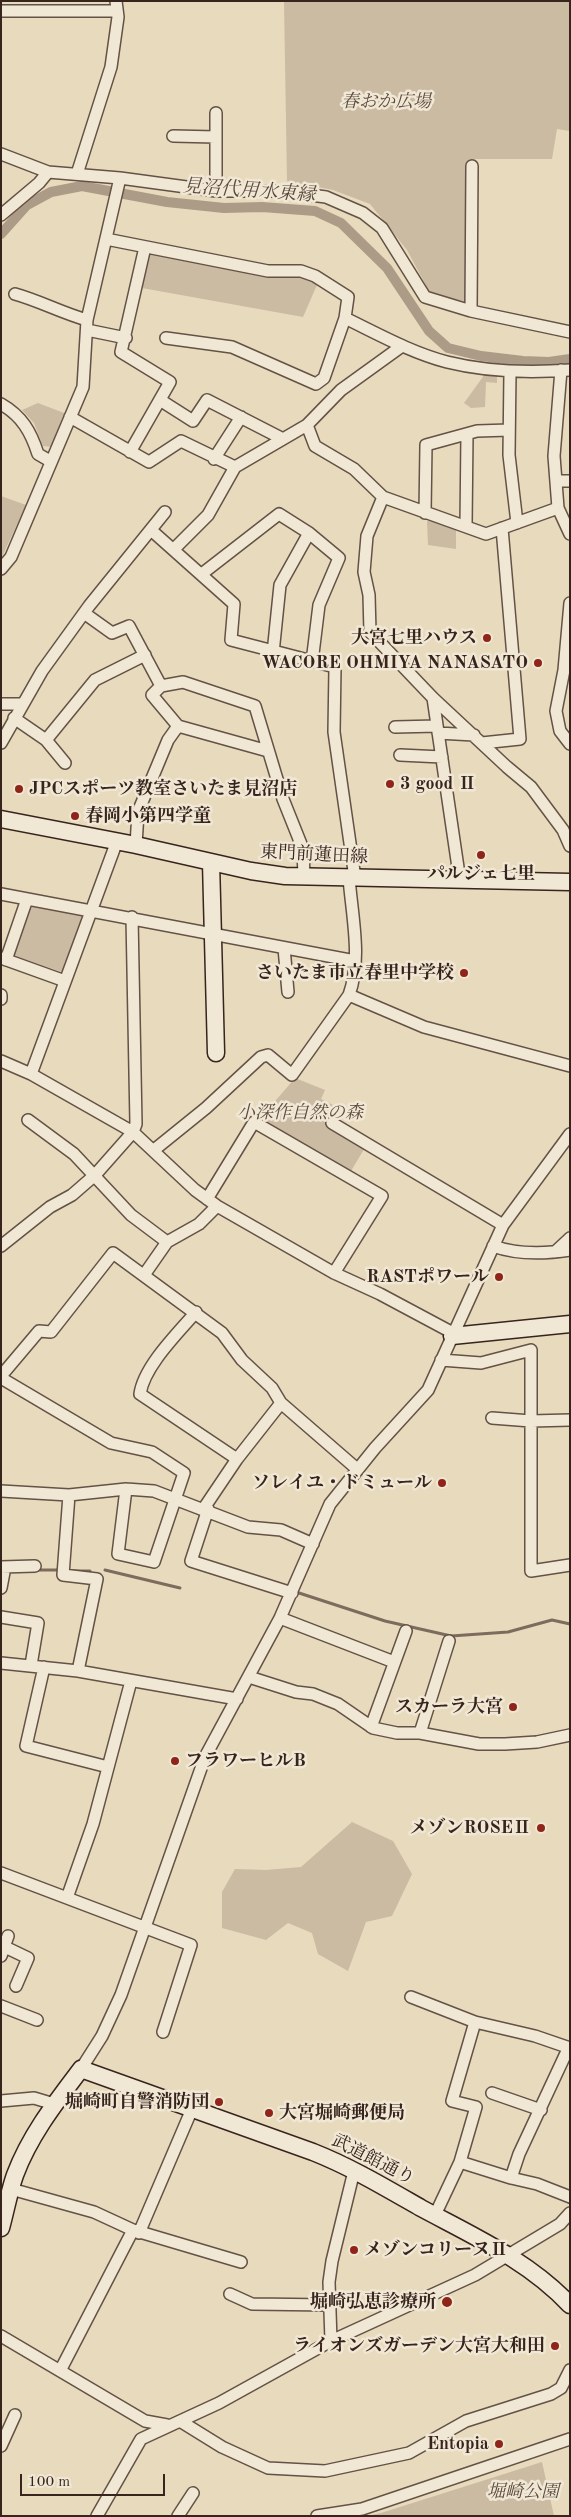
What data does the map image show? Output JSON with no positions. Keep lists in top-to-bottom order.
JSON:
{
  "streets": {
    "street": ["東門前蓮田線", "武道館通り"]
  },
  "water": ["見沼代用水東縁"],
  "parks": ["春おか広場", "小深作自然の森", "堀崎公園"],
  "places": [
    "大宮七里ハウス",
    "WACORE OHMIYA NANASATO",
    "3 good Ⅱ",
    "JPCスポーツ教室さいたま見沼店",
    "春岡小第四学童",
    "パルジェ七里",
    "さいたま市立春里中学校",
    "RASTポワール",
    "ソレイユ・ドミュール",
    "スカーラ大宮",
    "フラワーヒルB",
    "メゾンROSEⅡ",
    "堀崎町自警消防団",
    "大宮堀崎郵便局",
    "メゾンコリーヌⅡ",
    "堀崎弘恵診療所",
    "ライオンズガーデン大宮大和田",
    "Entopia"
  ],
  "scale_bar": "100 m"
}
